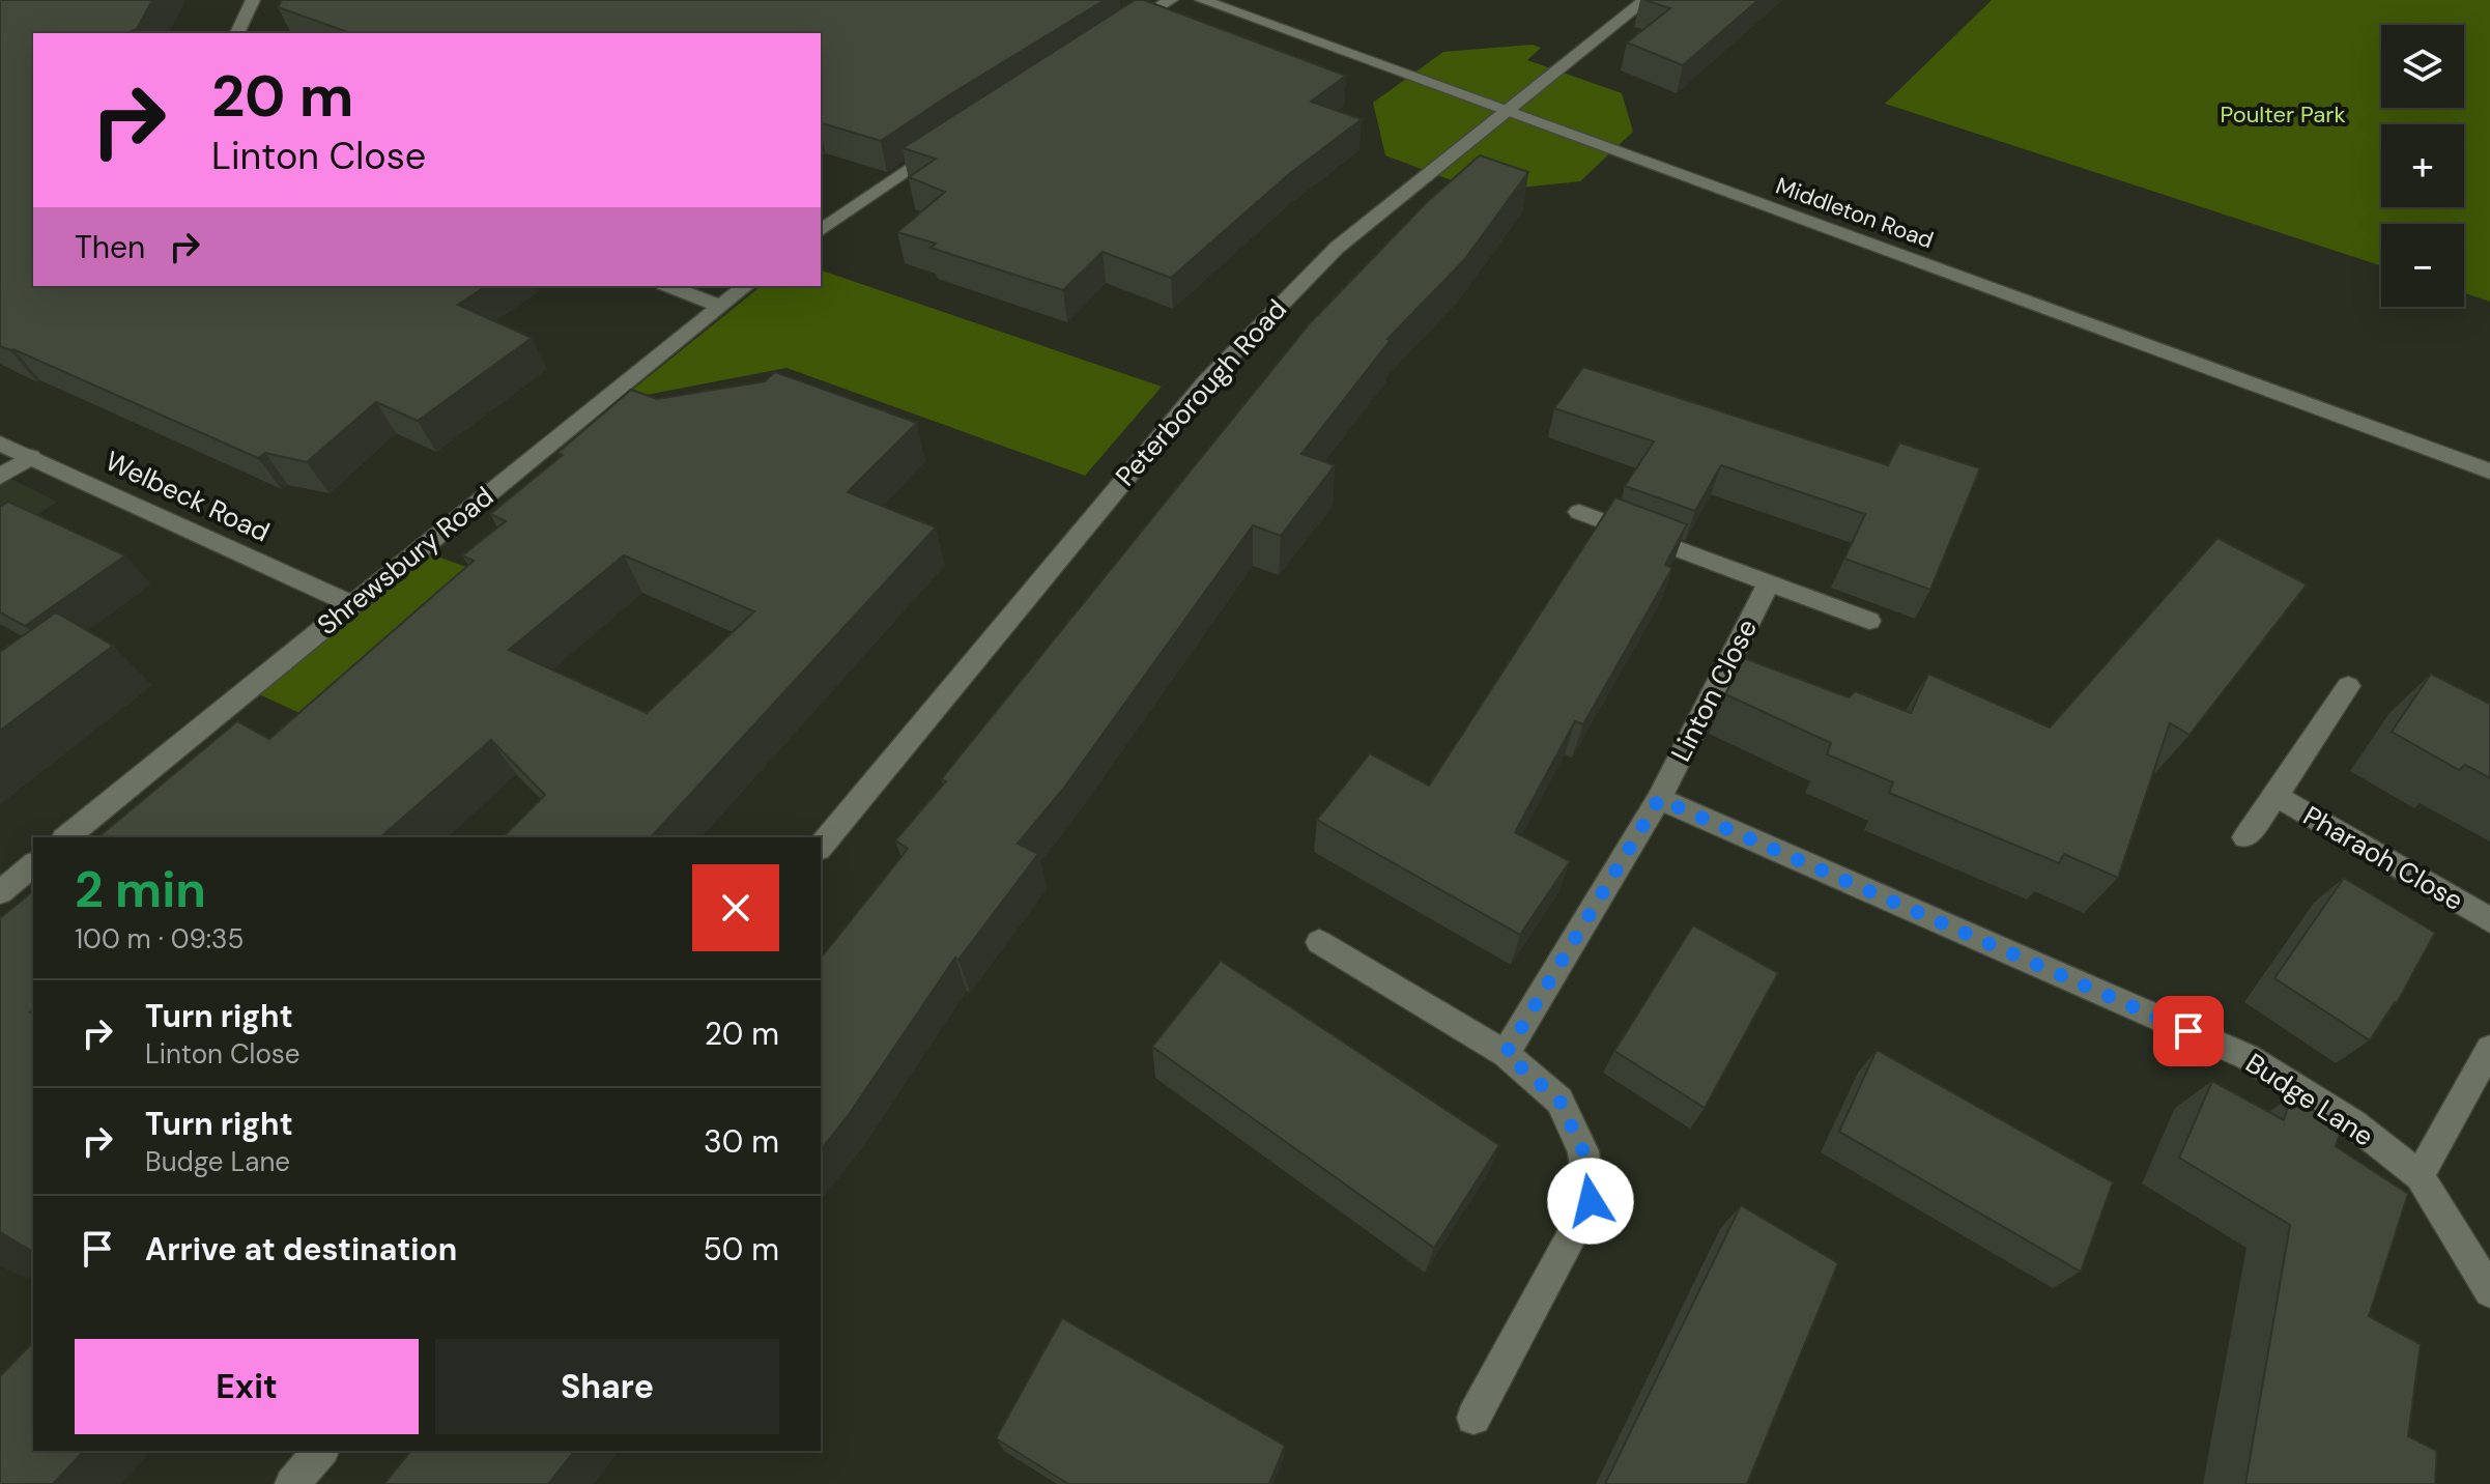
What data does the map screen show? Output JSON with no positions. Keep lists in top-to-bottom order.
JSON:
{
  "streets": {
    "street": [
      "Middleton Road",
      "Peterborough Road",
      "Welbeck Road",
      "Shrewsbury Road",
      "Linton Close",
      "Pharaoh Close",
      "Budge Lane"
    ]
  },
  "crossings": [
    ["Middleton Road", "Peterborough Road"],
    ["Welbeck Road", "Shrewsbury Road"],
    ["Linton Close", "Budge Lane"]
  ],
  "parks": ["Poulter Park"],
  "page": {
    "map_buttons": ["+", "−"],
    "turn": ["20 m", "Linton Close"],
    "then": "Then",
    "heading": ["2 min", "100 m · 09:35"],
    "list": [
      {
        "name": "Turn right",
        "note": "Linton Close",
        "value": "20 m"
      },
      {
        "name": "Turn right",
        "note": "Budge Lane",
        "value": "30 m"
      },
      {
        "name": "Arrive at destination",
        "value": "50 m"
      }
    ],
    "buttons": ["Exit", "Share"]
  }
}
